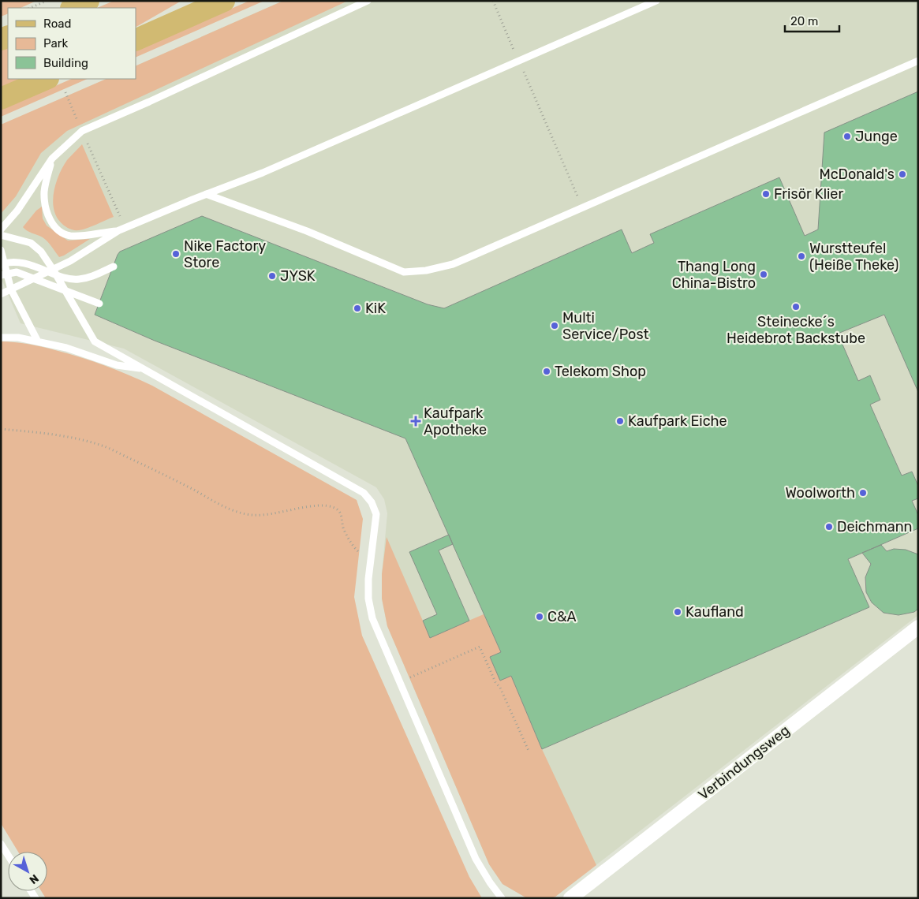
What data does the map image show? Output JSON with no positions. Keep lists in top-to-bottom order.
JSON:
{
  "streets": {
    "street": ["Verbindungsweg"]
  },
  "places": {
    "other": [
      "Junge",
      "McDonald's",
      "Frisör Klier",
      "Nike Factory Store",
      "Wurstteufel (Heiße Theke)",
      "Thang Long China-Bistro",
      "JYSK",
      "Steinecke´s Heidebrot Backstube",
      "KiK",
      "Multi Service/Post",
      "Telekom Shop",
      "Kaufpark Eiche",
      "Woolworth",
      "Deichmann",
      "Kaufland",
      "C&A"
    ],
    "health": ["Kaufpark Apotheke"]
  },
  "legend": ["Road", "Park", "Building"],
  "scale_bar": "20 m",
  "north": "bottom right"
}
